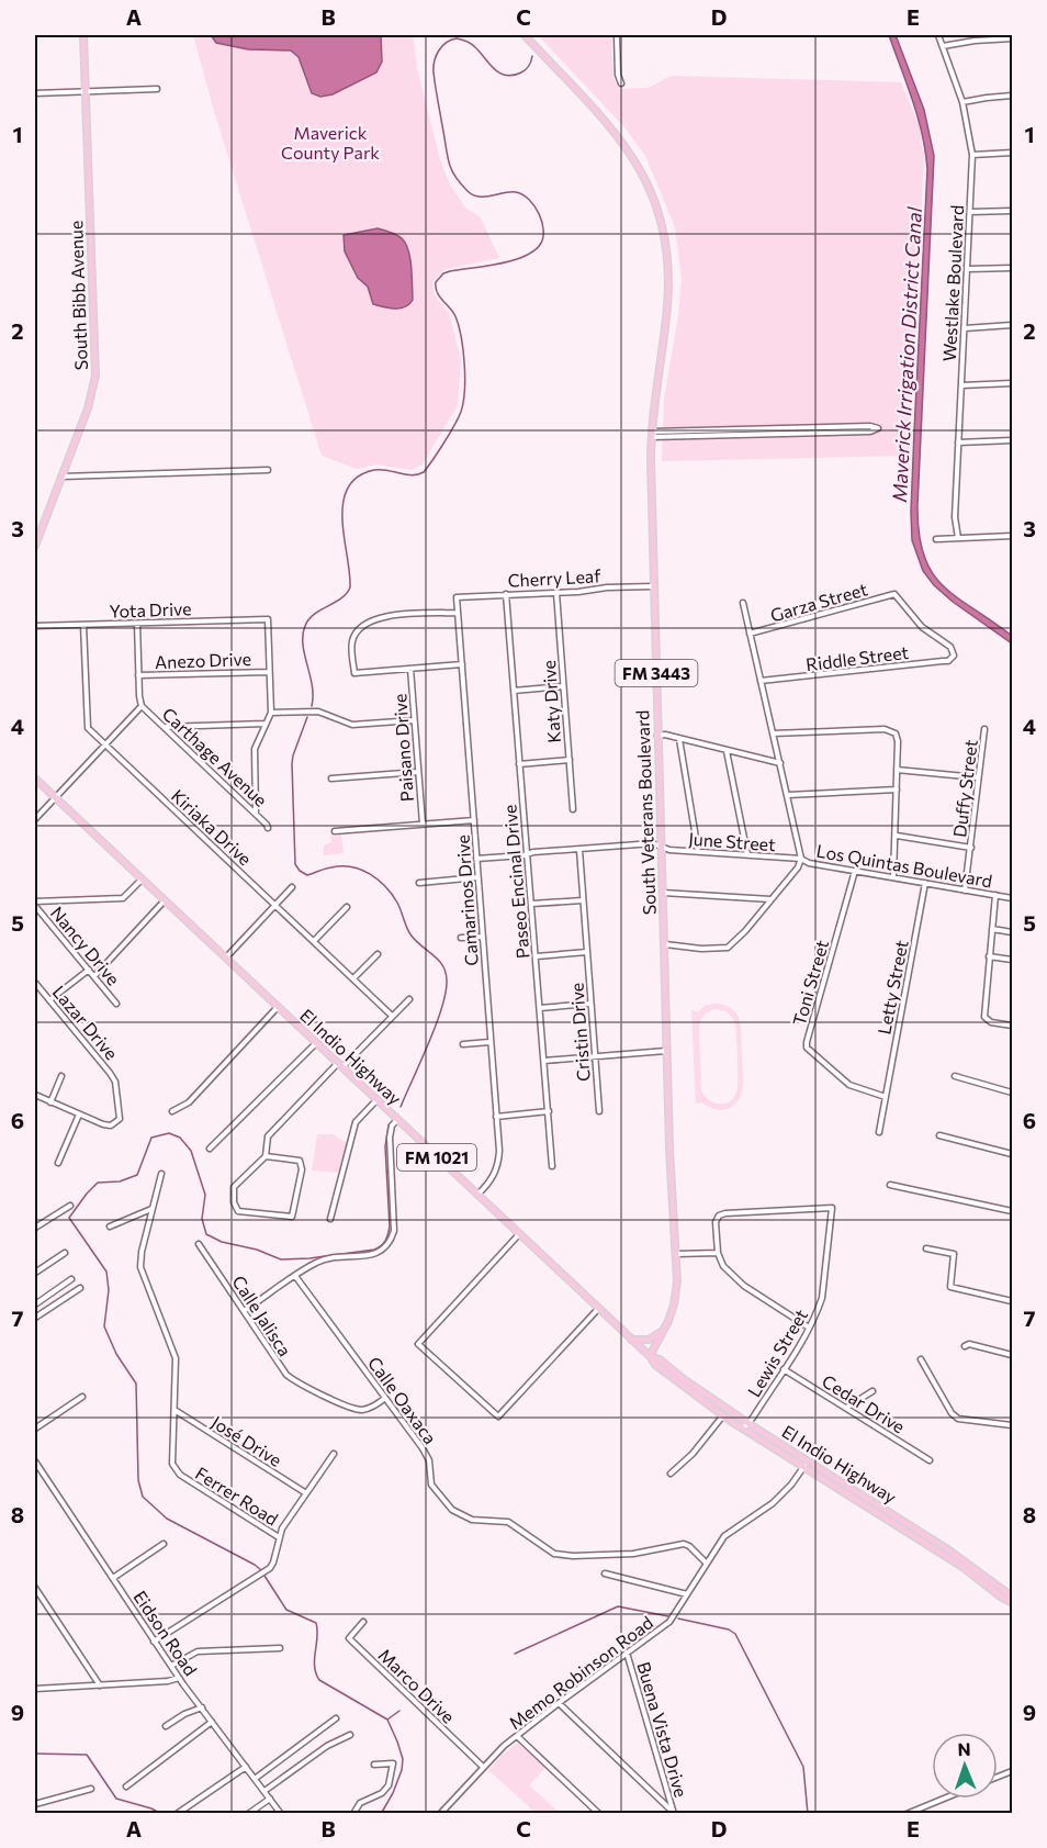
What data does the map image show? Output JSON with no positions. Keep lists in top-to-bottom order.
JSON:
{
  "streets": {
    "main road": [
      "South Bibb Avenue",
      "FM 3443",
      "South Veterans Boulevard",
      "El Indio Highway",
      "FM 1021"
    ],
    "street": [
      "Westlake Boulevard",
      "Cherry Leaf",
      "Garza Street",
      "Yota Drive",
      "Riddle Street",
      "Anezo Drive",
      "Katy Drive",
      "Paisano Drive",
      "Carthage Avenue",
      "Duffy Street",
      "Kiriaka Drive",
      "June Street",
      "Los Quintas Boulevard",
      "Paseo Encinal Drive",
      "Camarinos Drive",
      "Nancy Drive",
      "Toni Street",
      "Letty Street",
      "Lazar Drive",
      "Cristin Drive",
      "Calle Jalisca",
      "Lewis Street",
      "Calle Oaxaca",
      "Cedar Drive",
      "José Drive",
      "Ferrer Road",
      "Eidson Road",
      "Memo Robinson Road",
      "Marco Drive",
      "Buena Vista Drive"
    ]
  },
  "crossings": [
    ["Cherry Leaf", "Katy Drive"],
    ["Cherry Leaf", "South Veterans Boulevard"],
    ["Cherry Leaf", "Paseo Encinal Drive"],
    ["Cherry Leaf", "Camarinos Drive"],
    ["Garza Street", "Riddle Street"],
    ["Garza Street", "Los Quintas Boulevard"],
    ["Yota Drive", "Anezo Drive"],
    ["Yota Drive", "Kiriaka Drive"],
    ["Riddle Street", "Los Quintas Boulevard"],
    ["Duffy Street", "Los Quintas Boulevard"],
    ["South Veterans Boulevard", "June Street"],
    ["South Veterans Boulevard", "El Indio Highway"],
    ["June Street", "Los Quintas Boulevard"],
    ["June Street", "Paseo Encinal Drive"],
    ["June Street", "Camarinos Drive"],
    ["June Street", "Cristin Drive"],
    ["Los Quintas Boulevard", "Toni Street"],
    ["Los Quintas Boulevard", "Letty Street"],
    ["Camarinos Drive", "El Indio Highway"],
    ["Toni Street", "Letty Street"],
    ["El Indio Highway", "Lewis Street"],
    ["El Indio Highway", "Memo Robinson Road"],
    ["Calle Jalisca", "Calle Oaxaca"],
    ["Lewis Street", "Cedar Drive"],
    ["Calle Oaxaca", "Memo Robinson Road"],
    ["José Drive", "Ferrer Road"],
    ["Memo Robinson Road", "Marco Drive"],
    ["Memo Robinson Road", "Buena Vista Drive"]
  ],
  "water": ["Maverick Irrigation District Canal"],
  "parks": ["Maverick County Park"],
  "north": "top",
  "grid": {
    "columns": [
      "A",
      "B",
      "C",
      "D",
      "E"
    ],
    "rows": [
      "1",
      "2",
      "3",
      "4",
      "5",
      "6",
      "7",
      "8",
      "9"
    ]
  }
}
